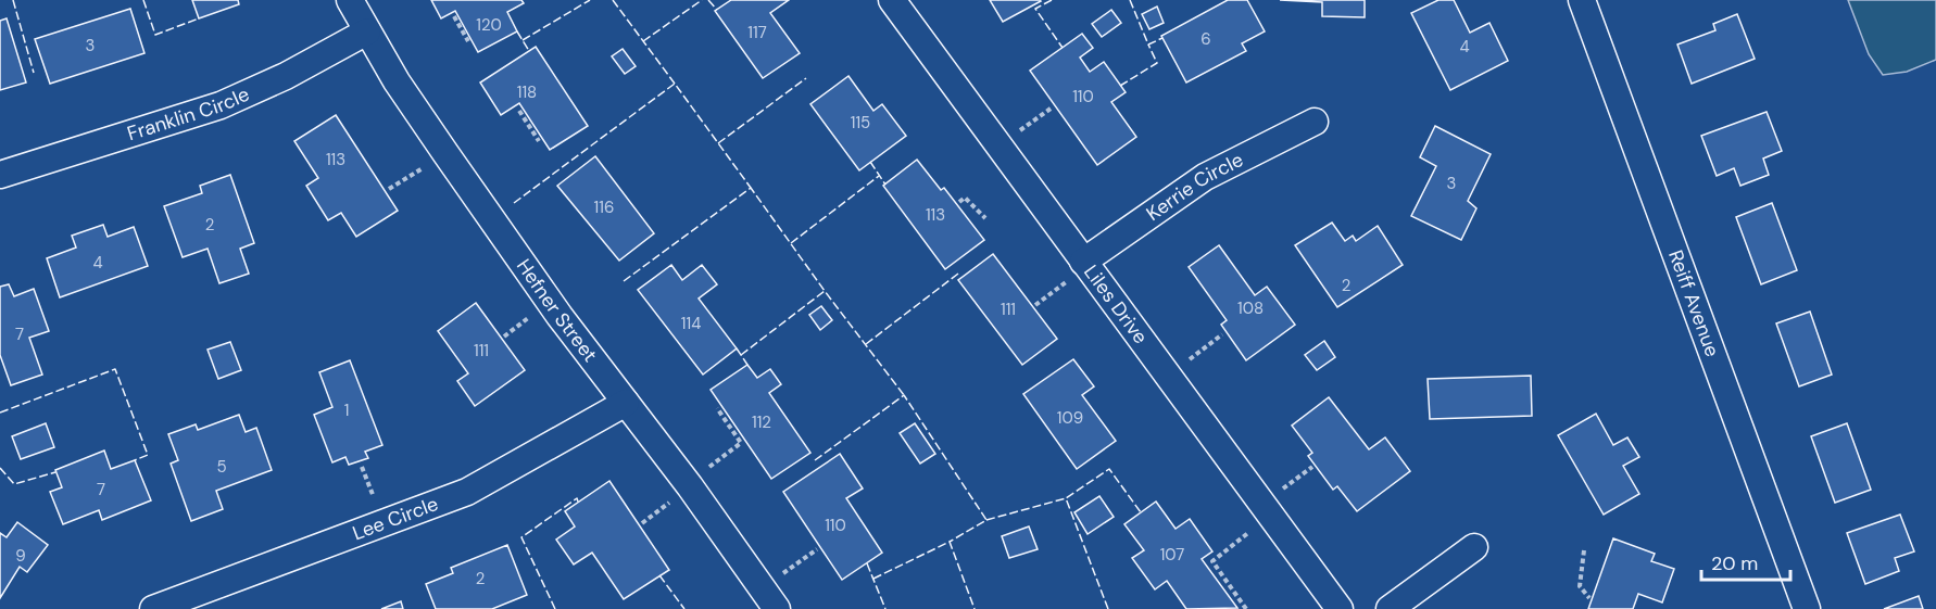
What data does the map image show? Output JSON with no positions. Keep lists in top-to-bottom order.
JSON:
{
  "streets": {
    "street": [
      "Franklin Circle",
      "Kerrie Circle",
      "Liles Drive",
      "Reiff Avenue",
      "Hefner Street",
      "Lee Circle"
    ]
  },
  "crossings": [
    ["Franklin Circle", "Hefner Street"],
    ["Kerrie Circle", "Liles Drive"],
    ["Hefner Street", "Lee Circle"]
  ],
  "house_numbers": [
    "120",
    "117",
    "6",
    "3",
    "4",
    "118",
    "110",
    "115",
    "113",
    "3",
    "116",
    "113",
    "2",
    "4",
    "2",
    "108",
    "111",
    "114",
    "7",
    "111",
    "1",
    "109",
    "112",
    "5",
    "7",
    "110",
    "107",
    "9",
    "2"
  ],
  "scale_bar": "20 m"
}
